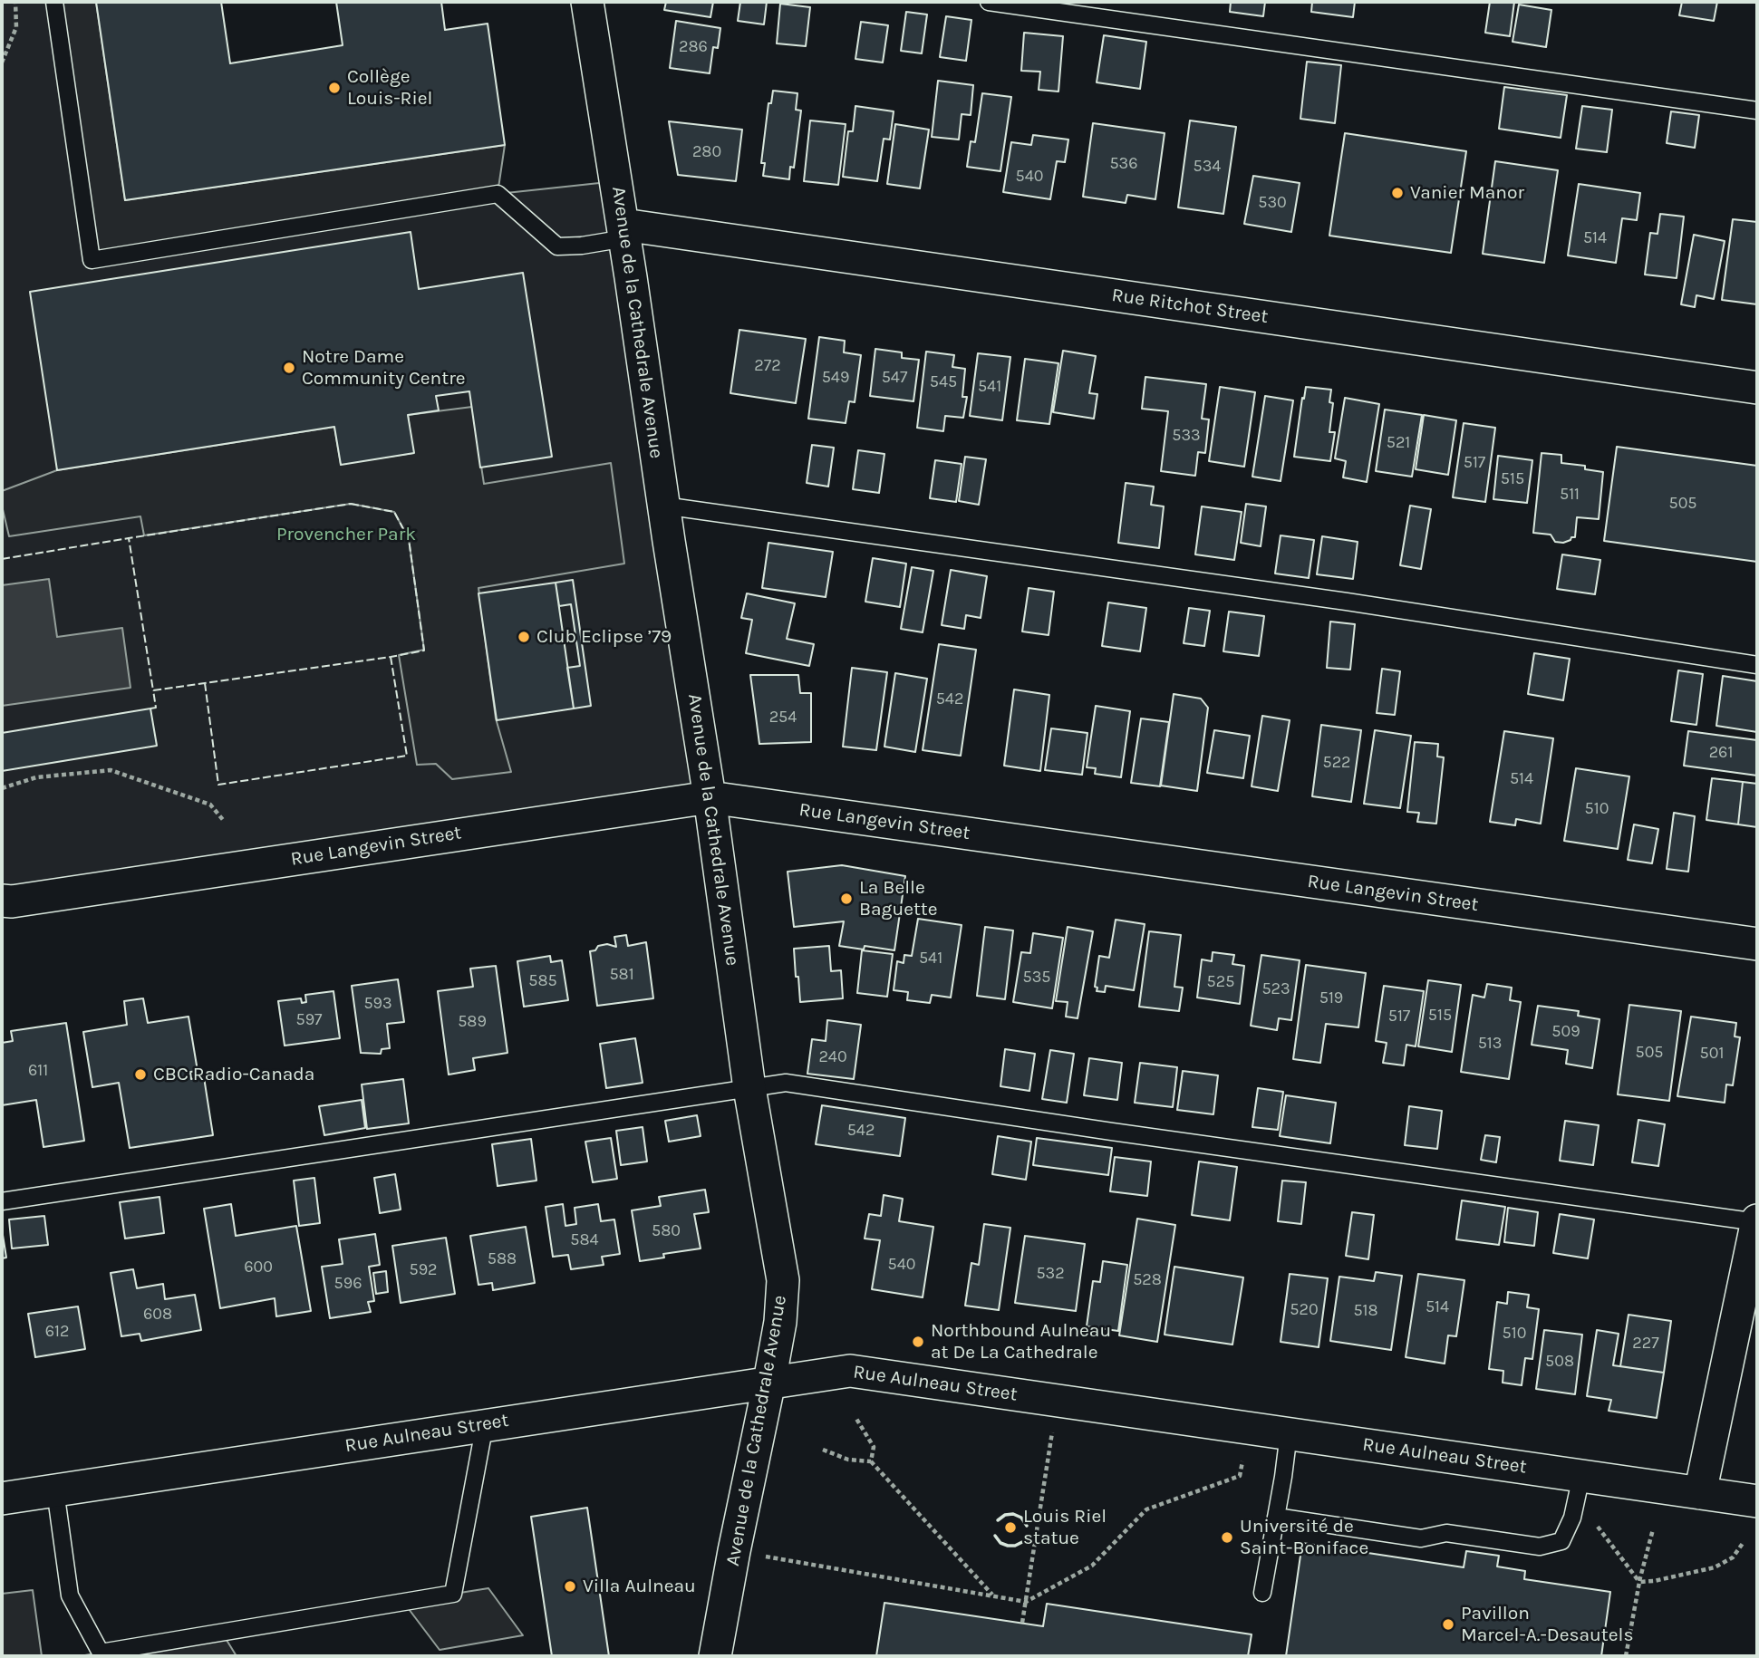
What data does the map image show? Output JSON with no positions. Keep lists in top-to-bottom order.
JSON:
{
  "streets": {
    "street": [
      "Rue Ritchot Street",
      "Avenue de la Cathedrale Avenue",
      "Rue Langevin Street",
      "Rue Aulneau Street"
    ]
  },
  "crossings": [
    ["Rue Ritchot Street", "Avenue de la Cathedrale Avenue"],
    ["Avenue de la Cathedrale Avenue", "Rue Langevin Street"],
    ["Avenue de la Cathedrale Avenue", "Rue Aulneau Street"]
  ],
  "parks": ["Provencher Park"],
  "places": [
    "Collège Louis-Riel",
    "Vanier Manor",
    "Notre Dame Community Centre",
    "Club Eclipse ’79",
    "La Belle Baguette",
    "CBC Radio-Canada",
    "Northbound Aulneau at De La Cathedrale",
    "Louis Riel statue",
    "Université de Saint-Boniface",
    "Villa Aulneau",
    "Pavillon Marcel-A.-Desautels"
  ],
  "house_numbers": [
    "286",
    "280",
    "536",
    "534",
    "540",
    "530",
    "514",
    "272",
    "549",
    "547",
    "545",
    "541",
    "533",
    "521",
    "517",
    "515",
    "511",
    "505",
    "542",
    "254",
    "261",
    "522",
    "514",
    "510",
    "541",
    "581",
    "535",
    "585",
    "525",
    "523",
    "519",
    "593",
    "515",
    "517",
    "597",
    "589",
    "509",
    "513",
    "505",
    "501",
    "240",
    "611",
    "542",
    "580",
    "584",
    "588",
    "540",
    "600",
    "592",
    "532",
    "528",
    "596",
    "514",
    "520",
    "518",
    "608",
    "612",
    "510",
    "227",
    "508"
  ]
}
